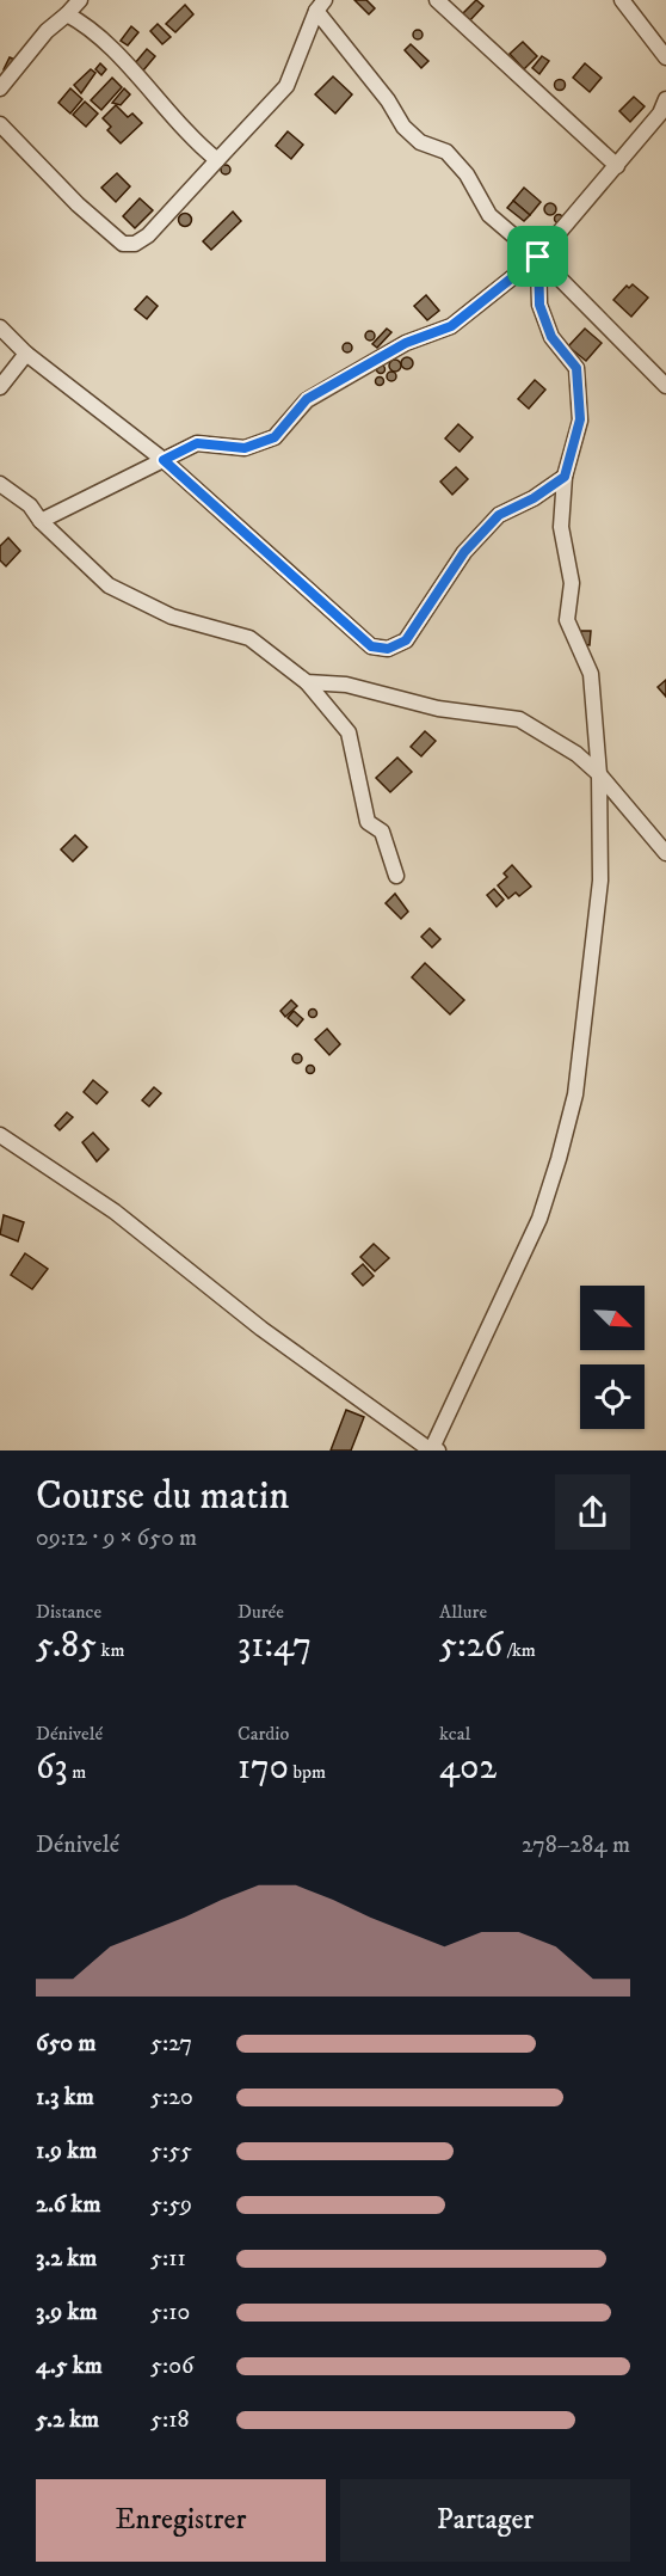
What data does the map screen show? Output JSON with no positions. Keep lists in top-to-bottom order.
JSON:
{
  "north": "bottom right",
  "page": {
    "heading": ["Course du matin", "09:12 · 9 × 650 m"],
    "stats": [
      ["Distance", "5.85 km"],
      ["Durée", "31:47"],
      ["Allure", "5:26 /km"],
      ["Dénivelé", "63 m"],
      ["Cardio", "170 bpm"],
      ["kcal", "402"]
    ],
    "chart": ["Dénivelé", "278–284 m"],
    "list": [
      {
        "name": "650 m",
        "note": "5:27"
      },
      {
        "name": "1.3 km",
        "note": "5:20"
      },
      {
        "name": "1.9 km",
        "note": "5:55"
      },
      {
        "name": "2.6 km",
        "note": "5:59"
      },
      {
        "name": "3.2 km",
        "note": "5:11"
      },
      {
        "name": "3.9 km",
        "note": "5:10"
      },
      {
        "name": "4.5 km",
        "note": "5:06"
      },
      {
        "name": "5.2 km",
        "note": "5:18"
      }
    ],
    "buttons": ["Enregistrer", "Partager"]
  }
}
